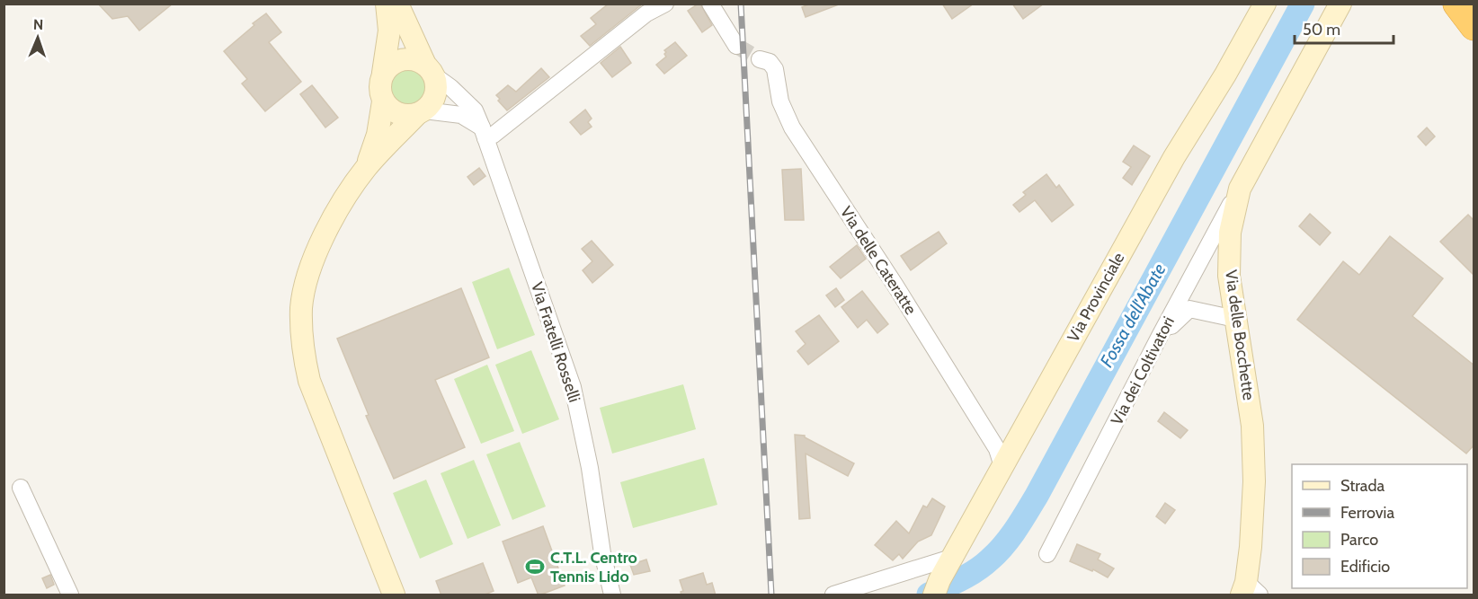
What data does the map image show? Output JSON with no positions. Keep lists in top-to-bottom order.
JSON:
{
  "streets": {
    "main road": ["Via Provinciale", "Via delle Bocchette", "Via Fratelli Rosselli"],
    "street": ["Via delle Cateratte", "Via dei Coltivatori"]
  },
  "crossings": [
    ["Via delle Cateratte", "Via Provinciale"],
    ["Via delle Bocchette", "Via dei Coltivatori"]
  ],
  "water": ["Fossa dell'Abate"],
  "places": {
    "sports": ["C.T.L. Centro Tennis Lido"]
  },
  "legend": [
    "Strada",
    "Ferrovia",
    "Parco",
    "Edificio"
  ],
  "scale_bar": "50 m",
  "north": "top"
}
